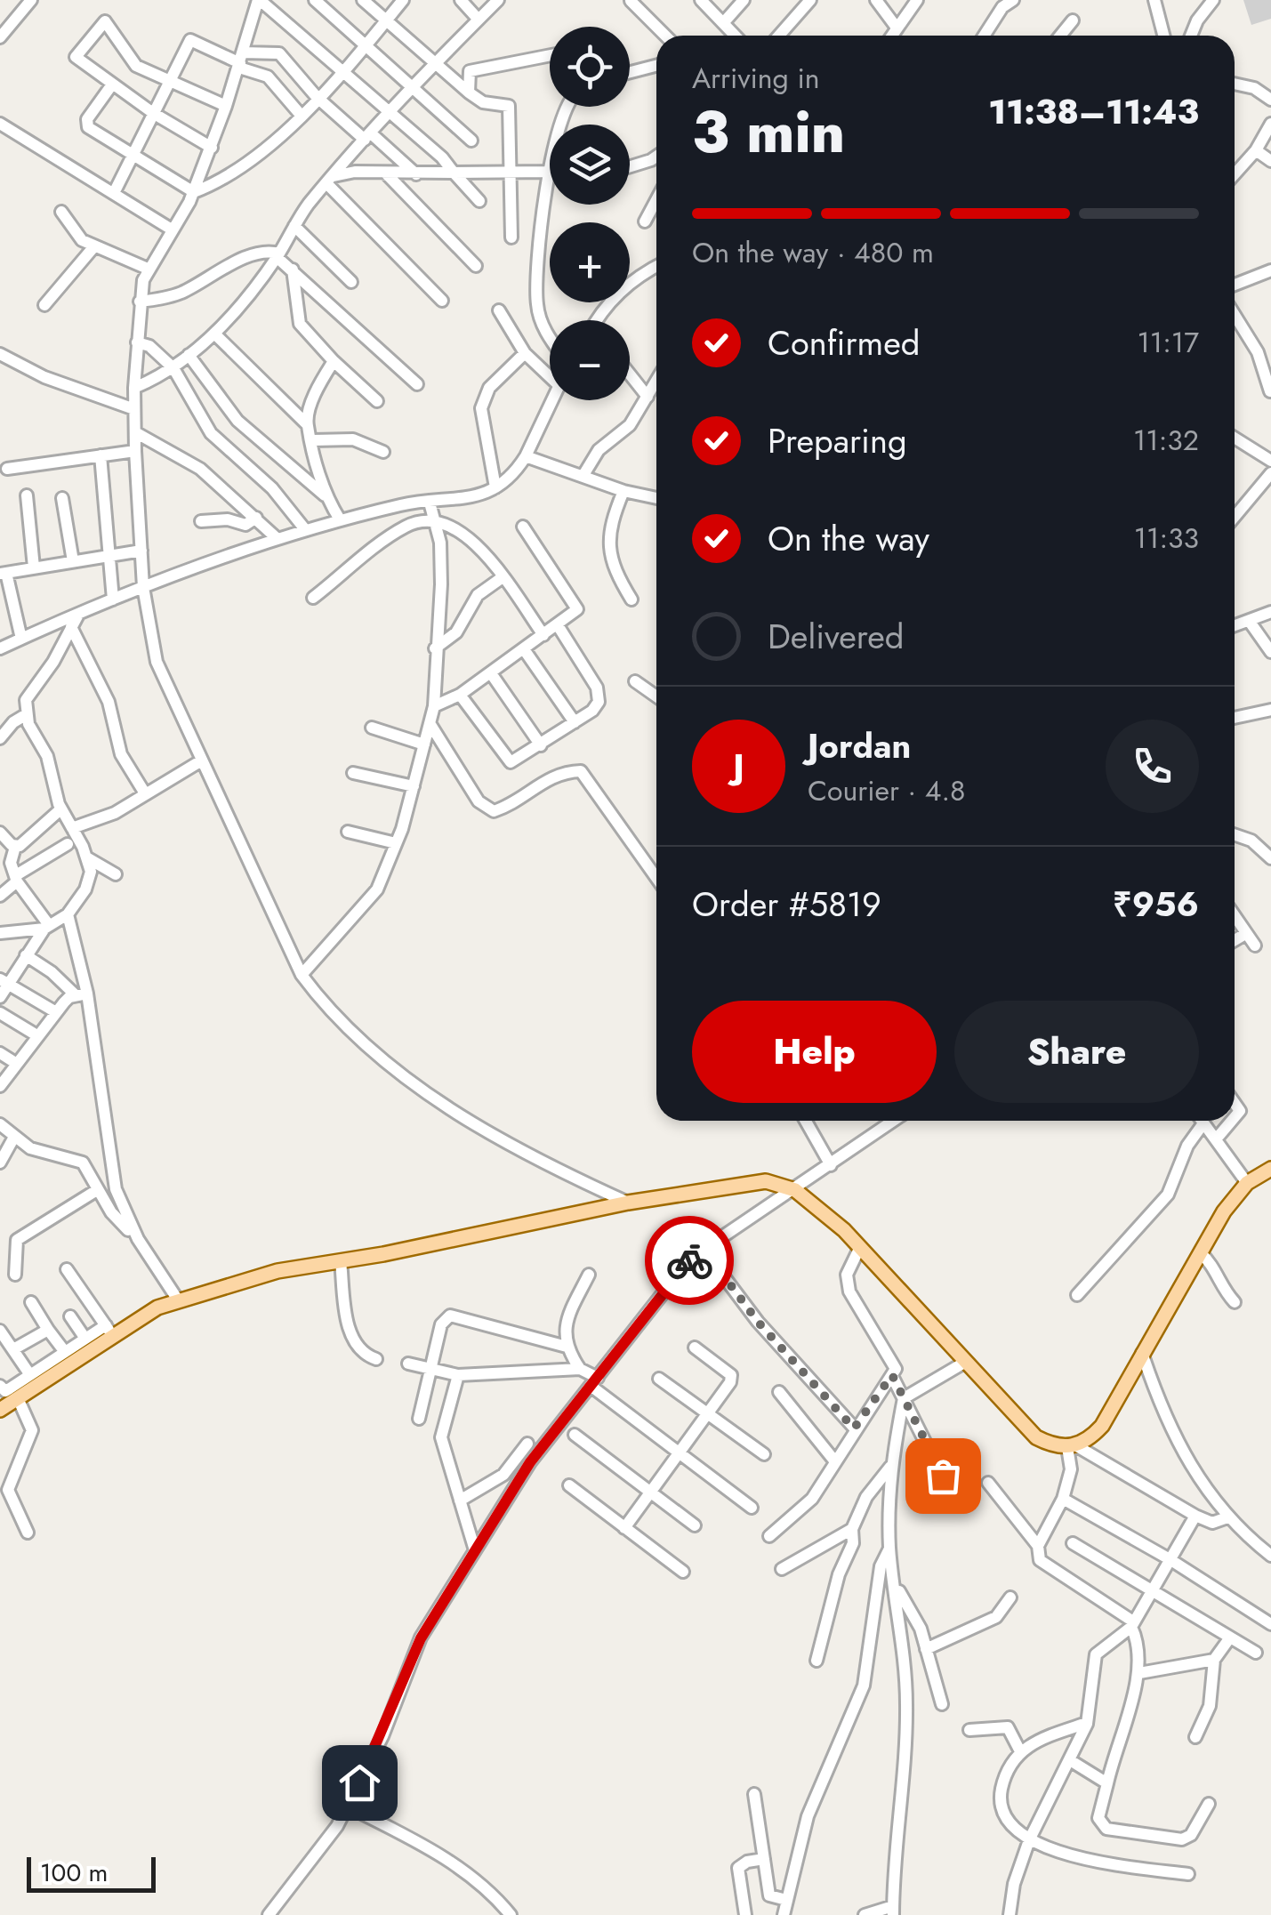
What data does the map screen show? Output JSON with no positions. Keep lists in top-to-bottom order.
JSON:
{
  "scale_bar": "100 m",
  "page": {
    "map_buttons": ["+", "−"],
    "heading": ["3 min", "Arriving in", "11:38–11:43"],
    "panel": [
      "Jordan",
      "Courier · 4.8",
      "Order #5819",
      "₹956"
    ],
    "bar": "On the way · 480 m",
    "list": [
      ["Confirmed", "11:17"],
      ["Preparing", "11:32"],
      ["On the way", "11:33"],
      "Delivered"
    ],
    "round": "J",
    "buttons": ["Help", "Share"],
    "scale": "100 m"
  }
}
